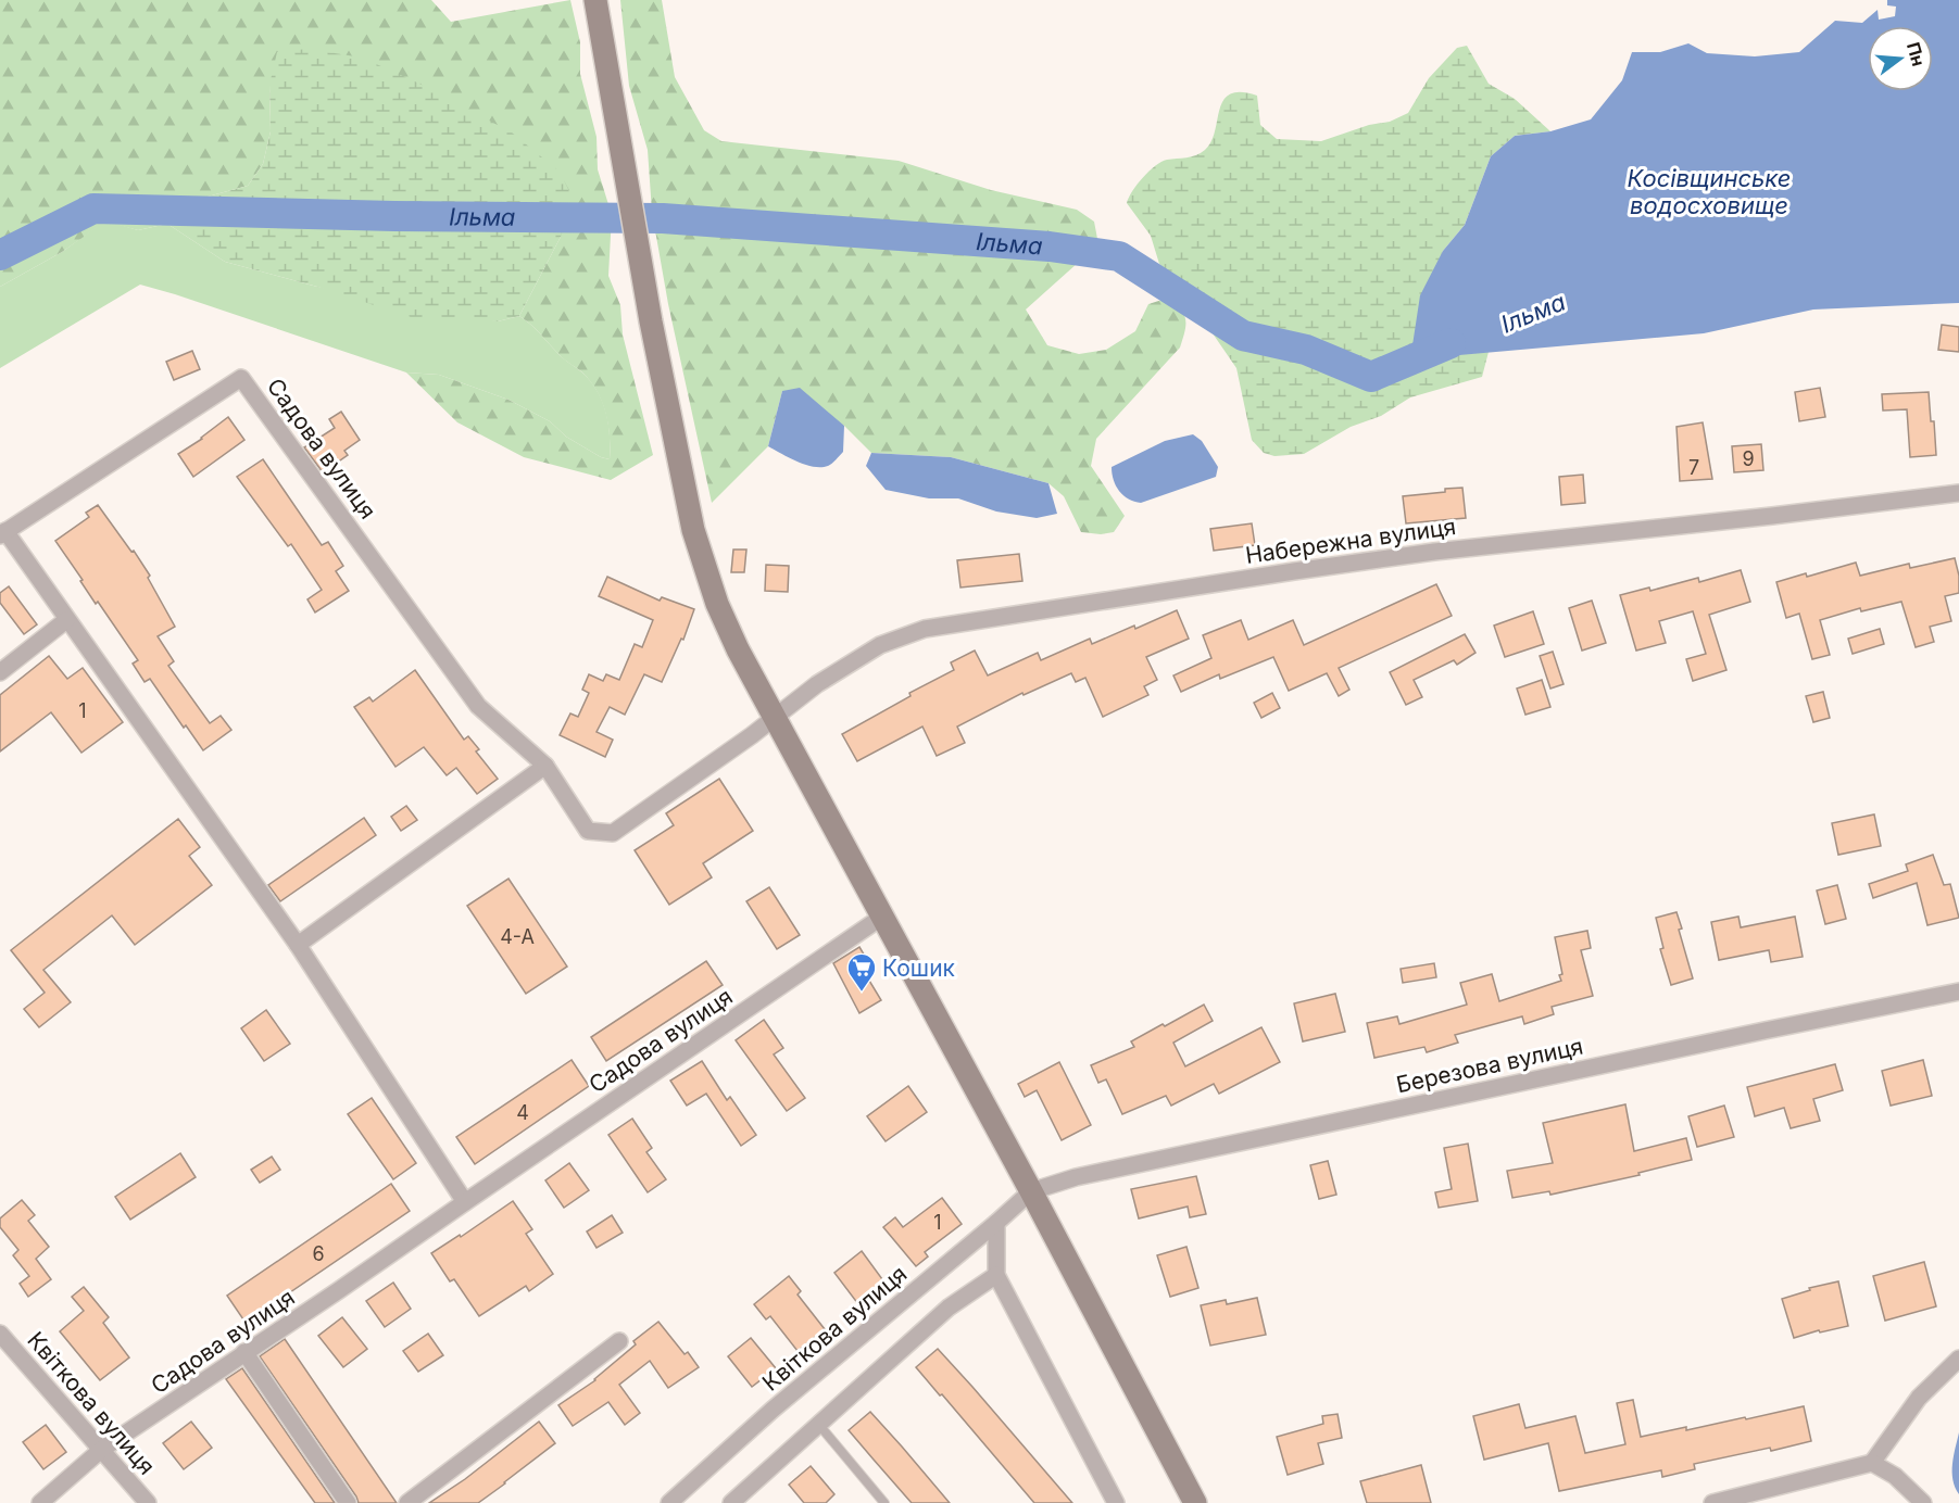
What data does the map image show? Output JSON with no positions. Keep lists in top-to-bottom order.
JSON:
{
  "streets": {
    "street": [
      "Садова вулиця",
      "Набережна вулиця",
      "Березова вулиця",
      "Квіткова вулиця"
    ]
  },
  "crossings": [
    ["Садова вулиця", "Набережна вулиця"],
    ["Садова вулиця", "Квіткова вулиця"],
    ["Березова вулиця", "Квіткова вулиця"]
  ],
  "water": ["Косівщинське водосховище", "Ільма"],
  "places": {
    "supermarket": ["Кошик"]
  },
  "house_numbers": [
    "9",
    "7",
    "1",
    "4-А",
    "4",
    "1",
    "6"
  ],
  "north": "right"
}
